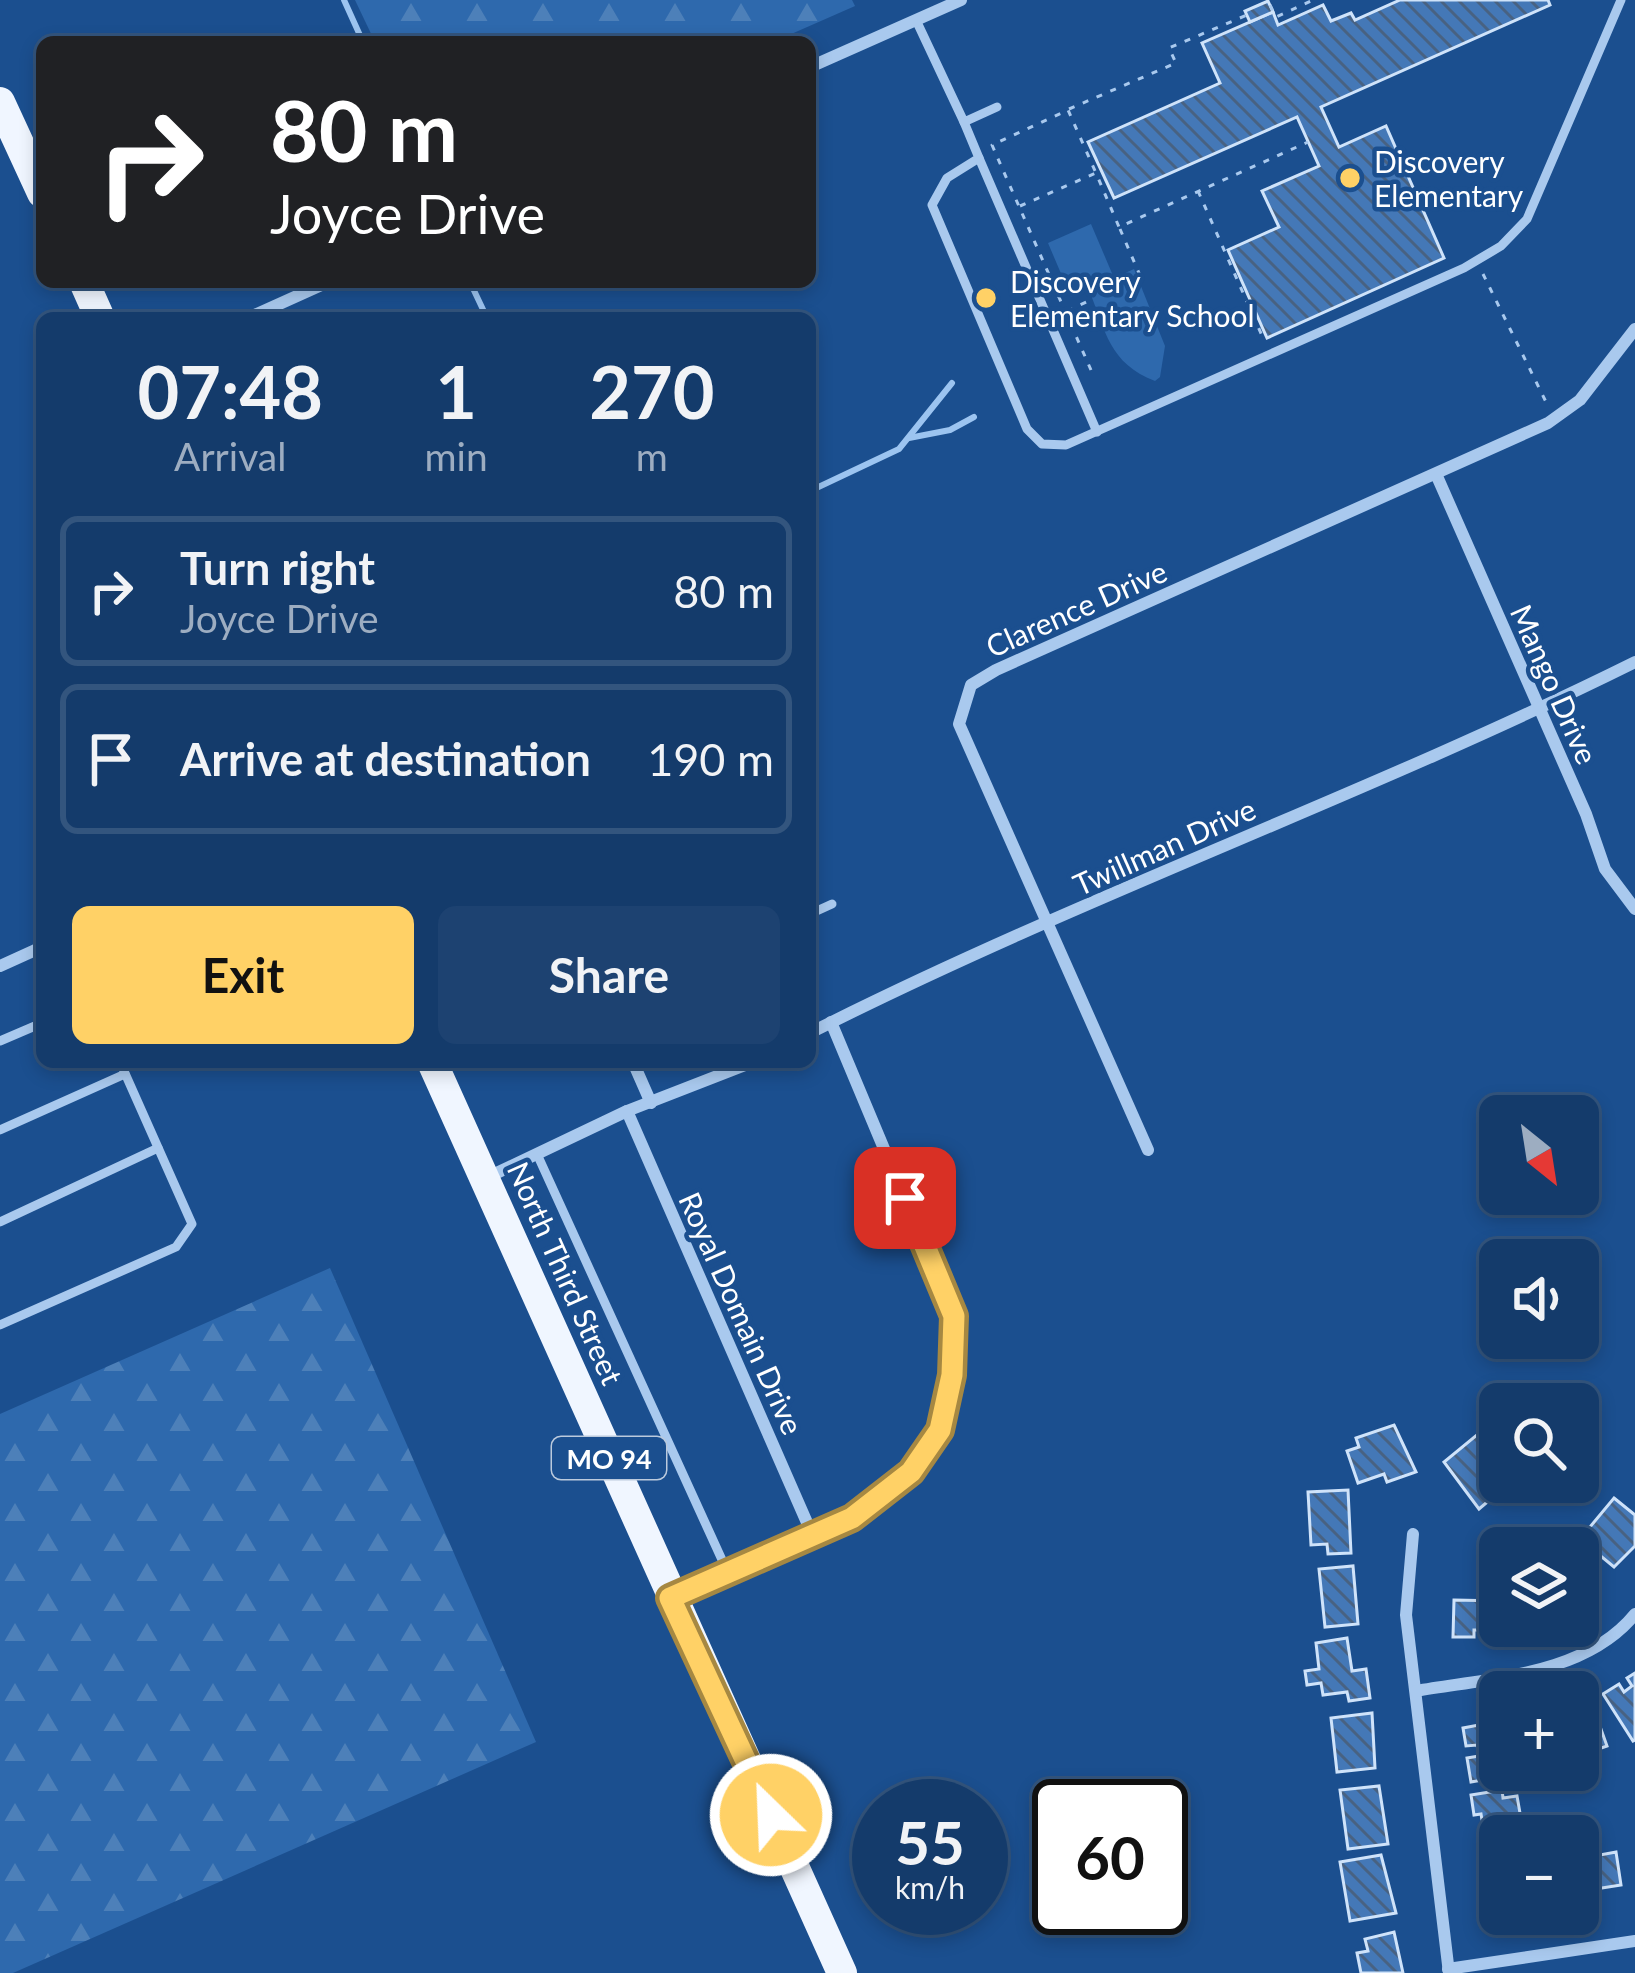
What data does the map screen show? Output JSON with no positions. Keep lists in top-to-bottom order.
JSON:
{
  "streets": {
    "main road": ["North Third Street", "MO 94"],
    "street": [
      "Clarence Drive",
      "Mango Drive",
      "Twillman Drive",
      "Royal Domain Drive"
    ]
  },
  "crossings": [
    ["Clarence Drive", "Mango Drive"],
    ["Clarence Drive", "Twillman Drive"],
    ["Mango Drive", "Twillman Drive"]
  ],
  "places": ["Discovery Elementary", "Discovery Elementary School"],
  "north": "bottom right",
  "page": {
    "turn": ["80 m", "Joyce Drive"],
    "eta": [
      "07:48",
      "Arrival",
      "1",
      "min",
      "270",
      "m"
    ],
    "list": [
      {
        "name": "Turn right",
        "note": "Joyce Drive",
        "value": "80 m"
      },
      {
        "name": "Arrive at destination",
        "value": "190 m"
      }
    ],
    "buttons": ["Exit", "Share"],
    "map_buttons": ["+", "−"],
    "speed": "55 km/h",
    "limit": "60"
  }
}
